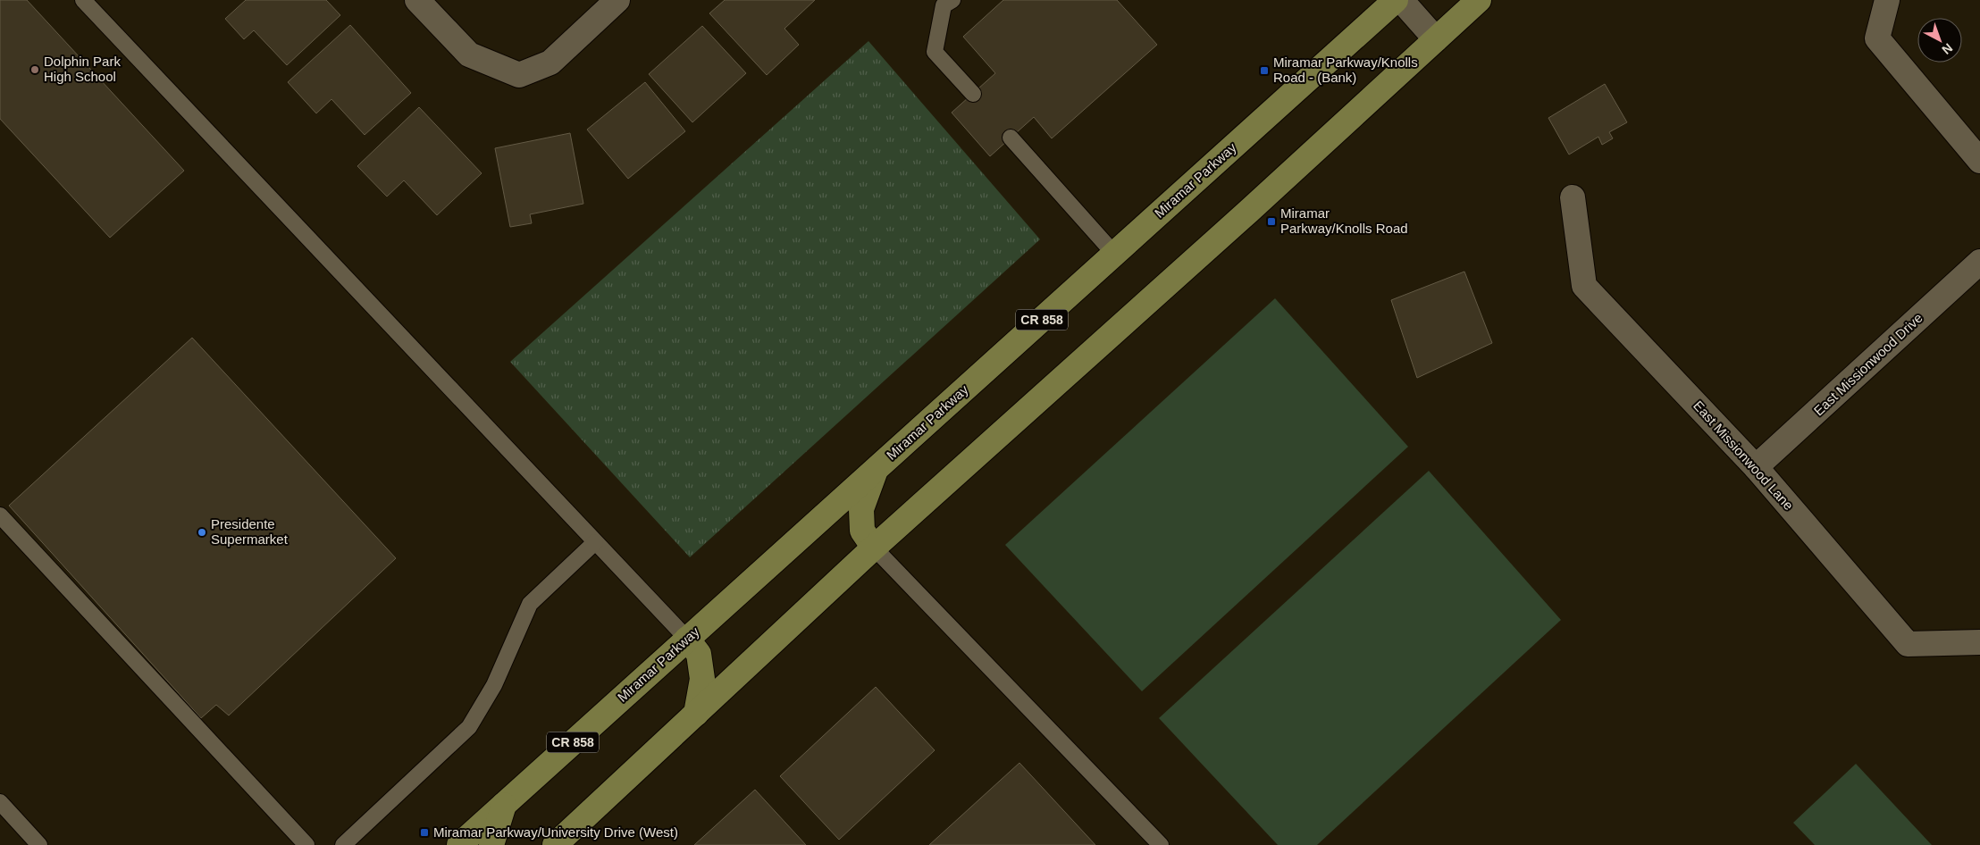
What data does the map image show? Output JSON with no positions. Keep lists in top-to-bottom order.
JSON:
{
  "streets": {
    "main road": ["Miramar Parkway", "CR 858"],
    "street": ["East Missionwood Drive", "East Missionwood Lane"]
  },
  "crossings": [
    ["East Missionwood Drive", "East Missionwood Lane"]
  ],
  "places": {
    "other": ["Dolphin Park High School", "Presidente Supermarket"],
    "transit": ["Miramar Parkway/Knolls Road - (Bank)", "Miramar Parkway/Knolls Road", "Miramar Parkway/University Drive (West)"]
  },
  "north": "bottom right"
}
